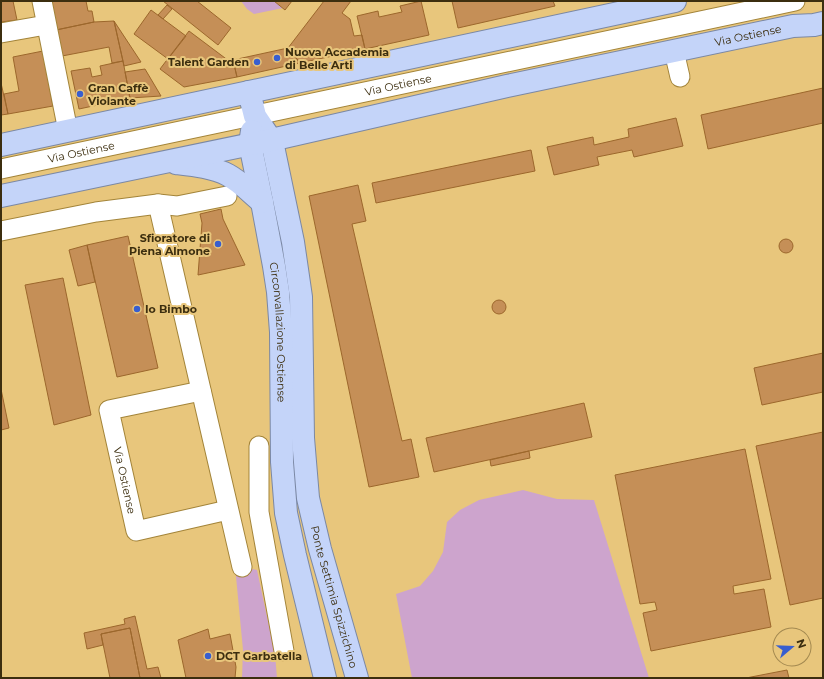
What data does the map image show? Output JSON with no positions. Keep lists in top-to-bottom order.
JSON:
{
  "streets": {
    "main road": ["Via Ostiense", "Circonvallazione Ostiense", "Ponte Settimia Spizzichino"]
  },
  "crossings": [
    ["Via Ostiense", "Circonvallazione Ostiense"],
    ["Circonvallazione Ostiense", "Ponte Settimia Spizzichino"]
  ],
  "places": [
    "Nuova Accademia di Belle Arti",
    "Talent Garden",
    "Gran Caffè Violante",
    "Sfioratore di Piena Almone",
    "Io Bimbo",
    "DCT Garbatella"
  ],
  "north": "right"
}
